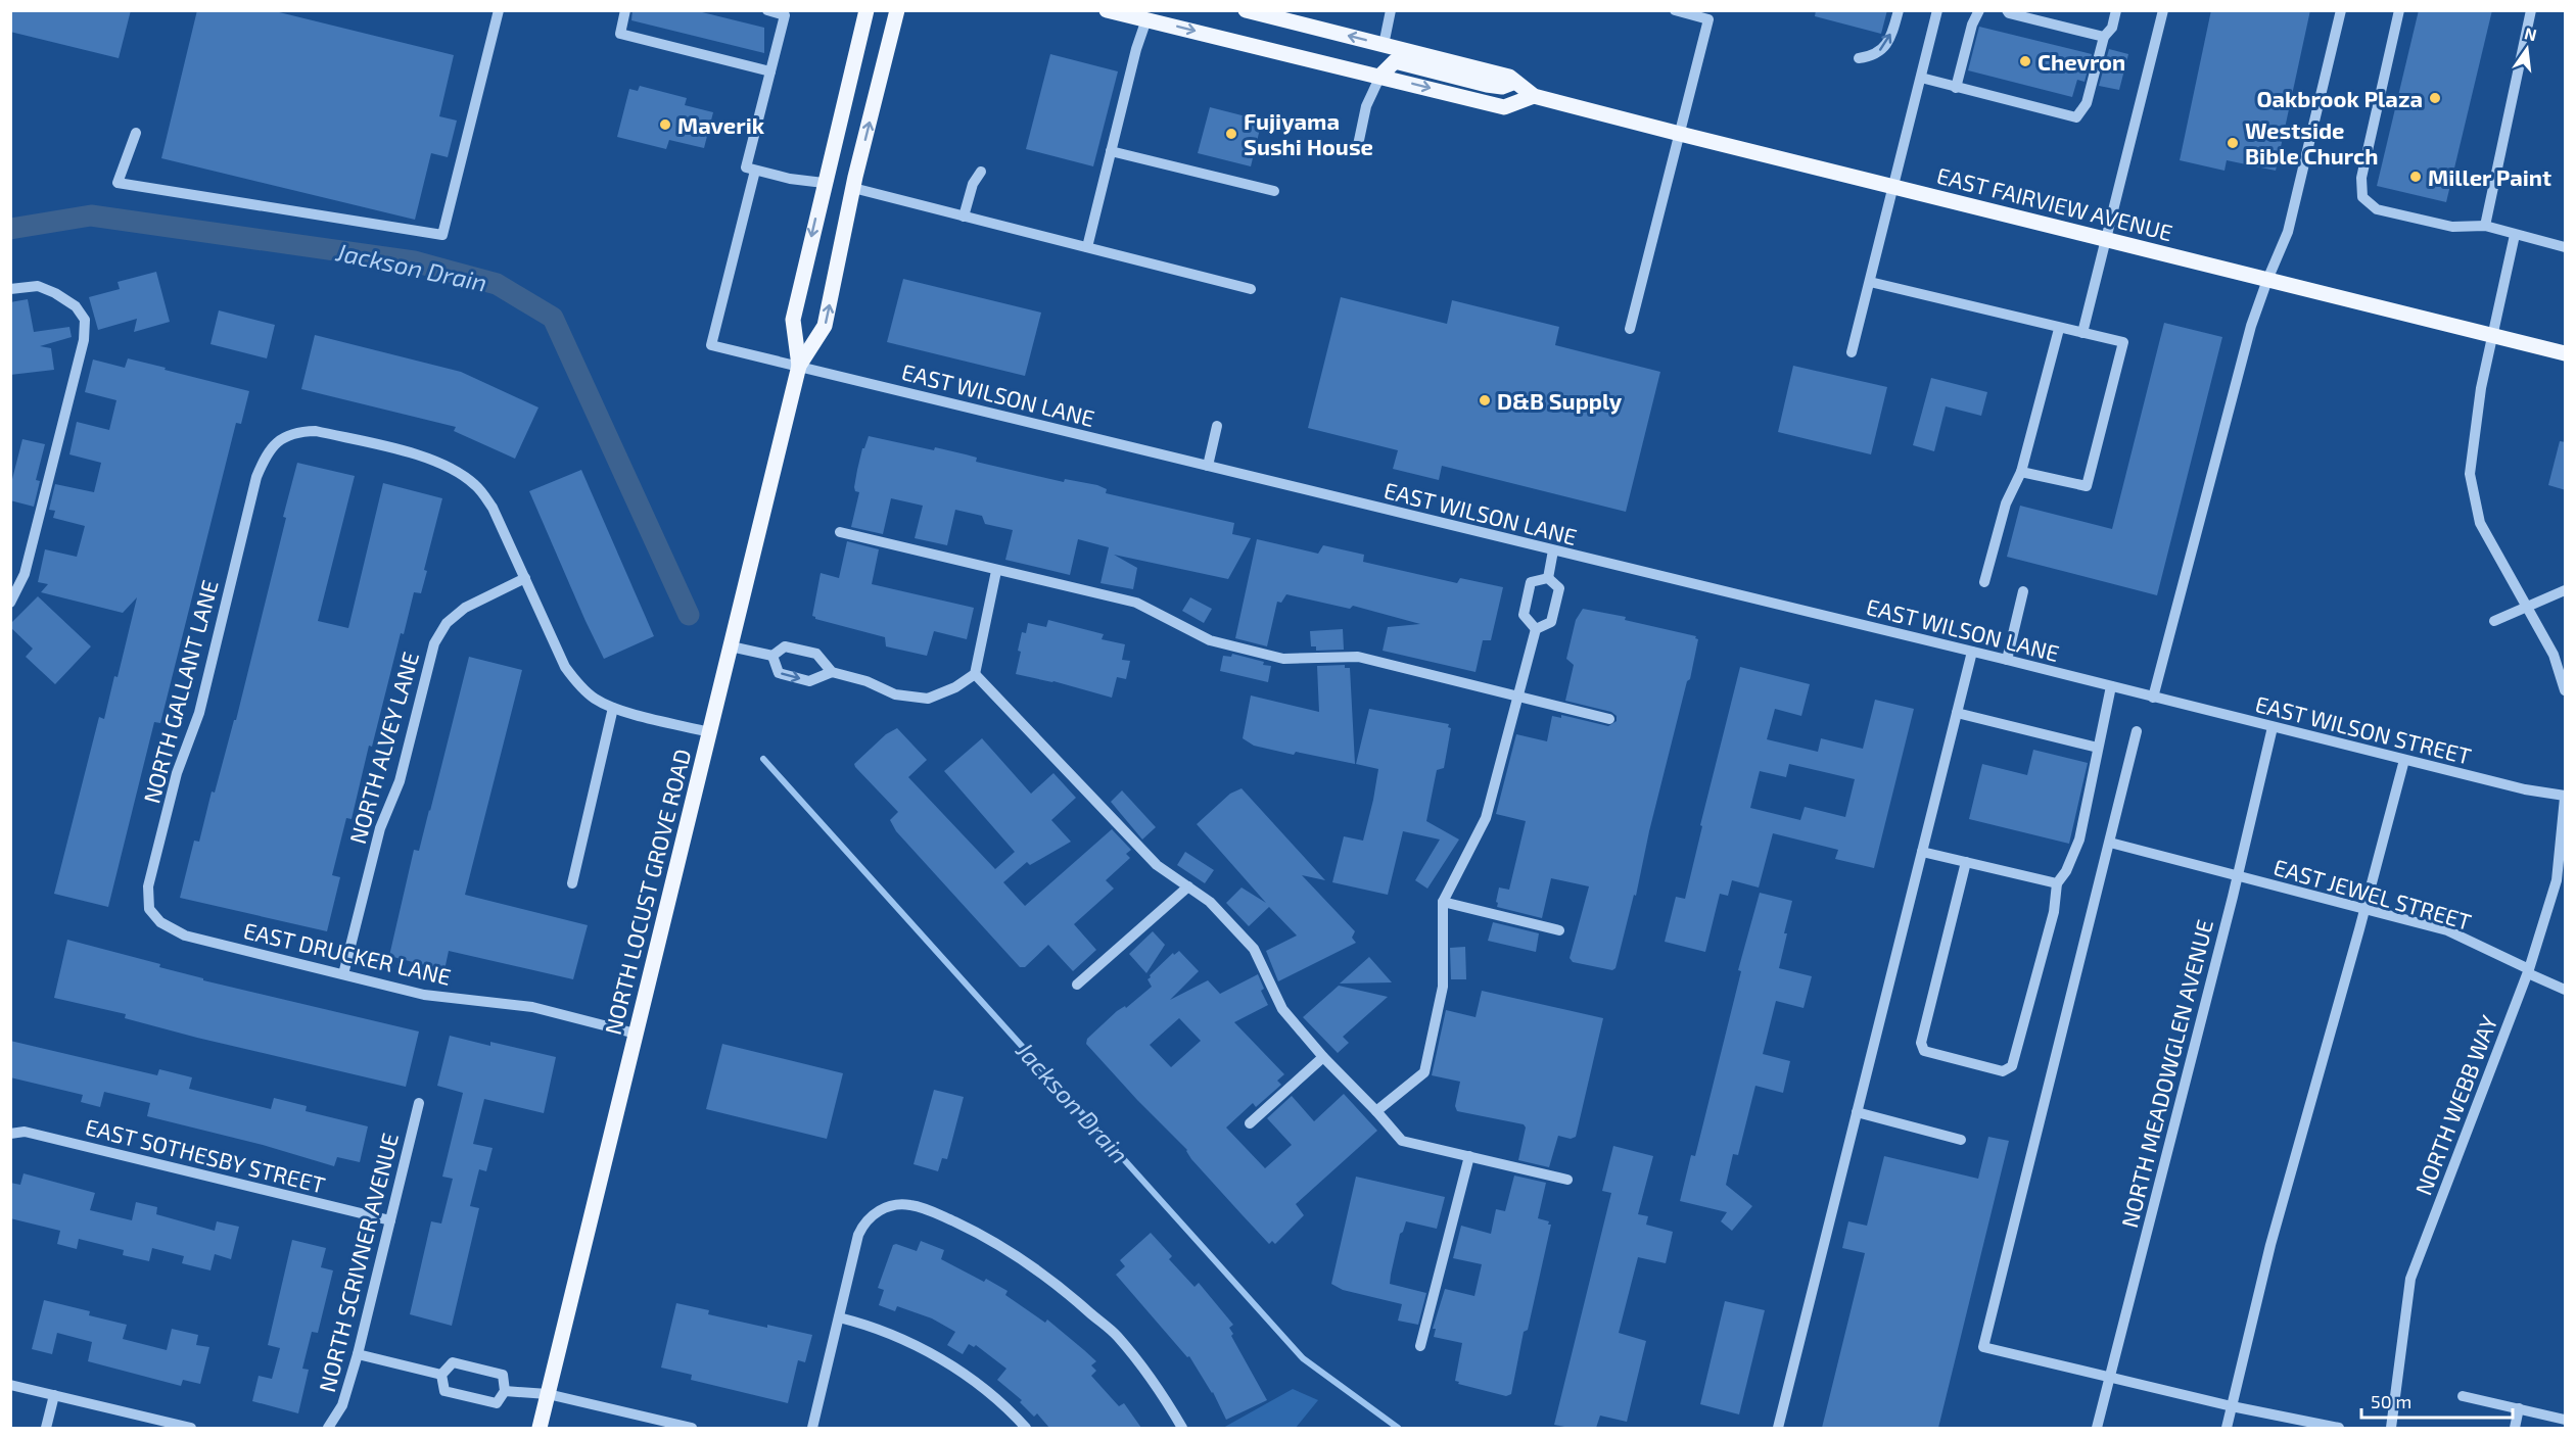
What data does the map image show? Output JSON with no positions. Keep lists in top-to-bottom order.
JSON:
{
  "streets": {
    "main road": ["EAST FAIRVIEW AVENUE", "NORTH LOCUST GROVE ROAD"],
    "street": [
      "EAST WILSON LANE",
      "NORTH GALLANT LANE",
      "EAST WILSON STREET",
      "NORTH ALVEY LANE",
      "EAST JEWEL STREET",
      "EAST DRUCKER LANE",
      "NORTH MEADOWGLEN AVENUE",
      "NORTH WEBB WAY",
      "EAST SOTHESBY STREET",
      "NORTH SCRIVNER AVENUE"
    ]
  },
  "crossings": [
    ["EAST WILSON LANE", "EAST WILSON STREET"],
    ["EAST WILSON LANE", "NORTH LOCUST GROVE ROAD"],
    ["NORTH GALLANT LANE", "NORTH ALVEY LANE"],
    ["NORTH GALLANT LANE", "EAST DRUCKER LANE"],
    ["EAST WILSON STREET", "NORTH MEADOWGLEN AVENUE"],
    ["EAST WILSON STREET", "NORTH WEBB WAY"],
    ["NORTH ALVEY LANE", "EAST DRUCKER LANE"],
    ["NORTH LOCUST GROVE ROAD", "EAST DRUCKER LANE"],
    ["EAST JEWEL STREET", "NORTH MEADOWGLEN AVENUE"],
    ["EAST JEWEL STREET", "NORTH WEBB WAY"],
    ["EAST SOTHESBY STREET", "NORTH SCRIVNER AVENUE"]
  ],
  "water": ["Jackson Drain"],
  "places": [
    "Chevron",
    "Oakbrook Plaza",
    "Maverik",
    "Fujiyama Sushi House",
    "Westside Bible Church",
    "Miller Paint",
    "D&B Supply"
  ],
  "scale_bar": "50 m",
  "north": "top"
}
